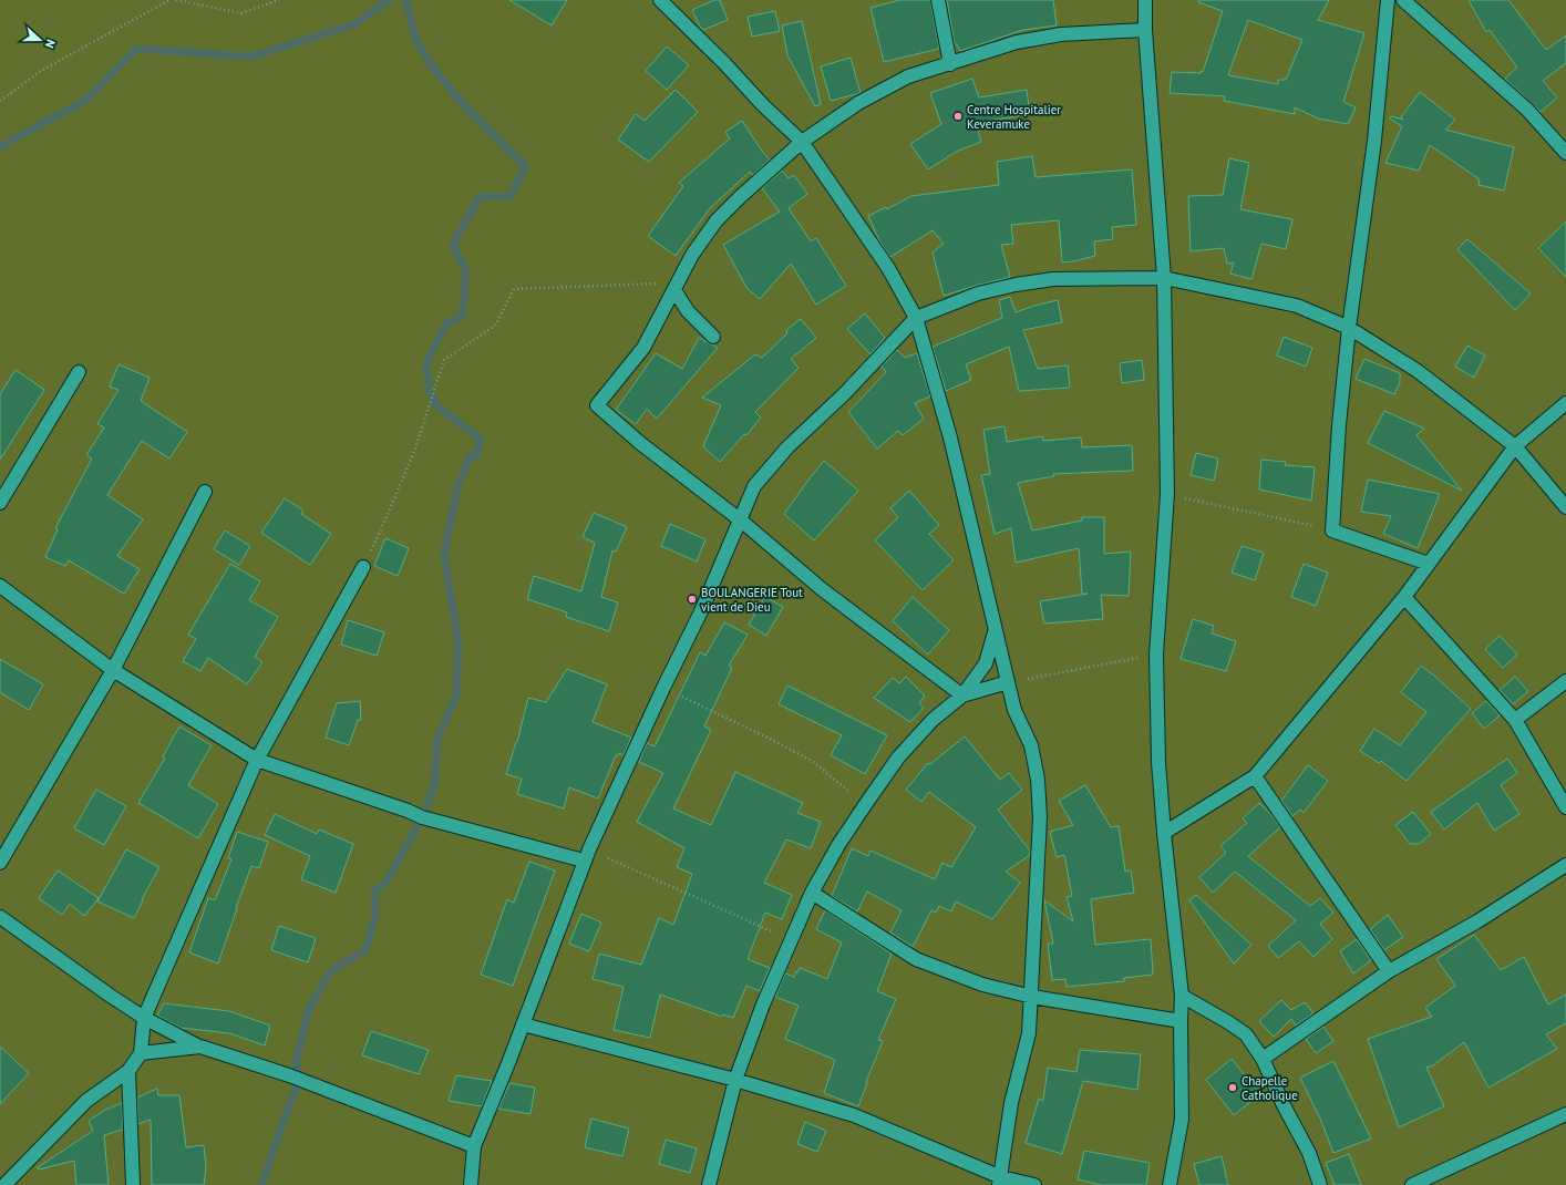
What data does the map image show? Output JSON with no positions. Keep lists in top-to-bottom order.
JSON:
{
  "places": ["Centre Hospitalier Keveramuke", "BOULANGERIE Tout vient de Dieu", "Chapelle Catholique"],
  "north": "right"
}
